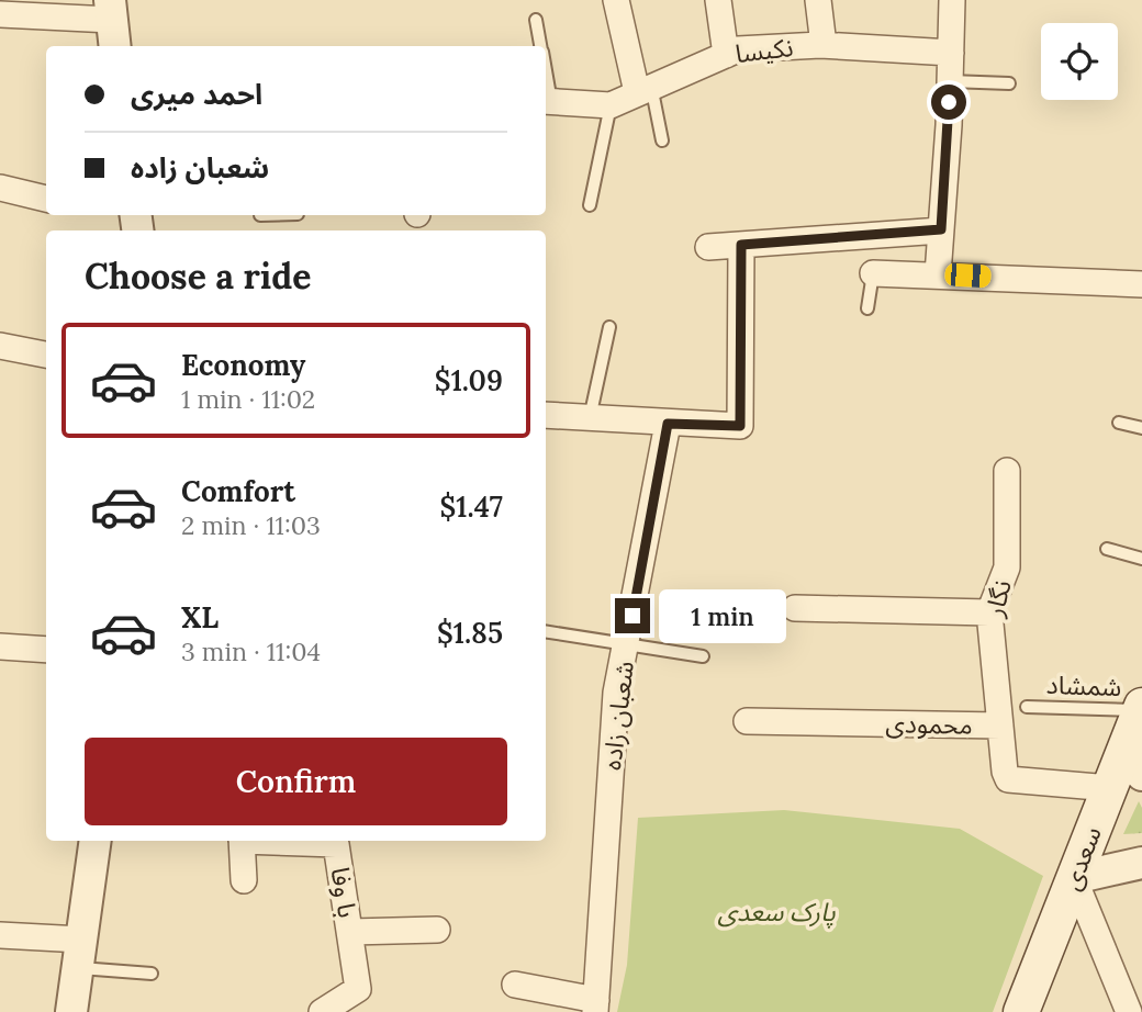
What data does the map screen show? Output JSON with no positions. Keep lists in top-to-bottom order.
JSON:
{
  "streets": {
    "main road": ["سعدی"],
    "street": [
      "نکیسا",
      "نگار",
      "شعبان زاده",
      "محمودی",
      "با وفا"
    ],
    "lane": ["شمشاد"]
  },
  "crossings": [
    ["نگار", "محمودی"],
    ["شمشاد", "سعدی"],
    ["محمودی", "سعدی"]
  ],
  "parks": ["پارک سعدی"],
  "page": {
    "banner": ["احمد میری", "شعبان زاده"],
    "heading": "Choose a ride",
    "list": [
      {
        "name": "Economy",
        "note": "1 min · 11:02",
        "value": "$1.09"
      },
      {
        "name": "Comfort",
        "note": "2 min · 11:03",
        "value": "$1.47"
      },
      {
        "name": "XL",
        "note": "3 min · 11:04",
        "value": "$1.85"
      }
    ],
    "bubble": "1 min",
    "buttons": "Confirm"
  }
}
